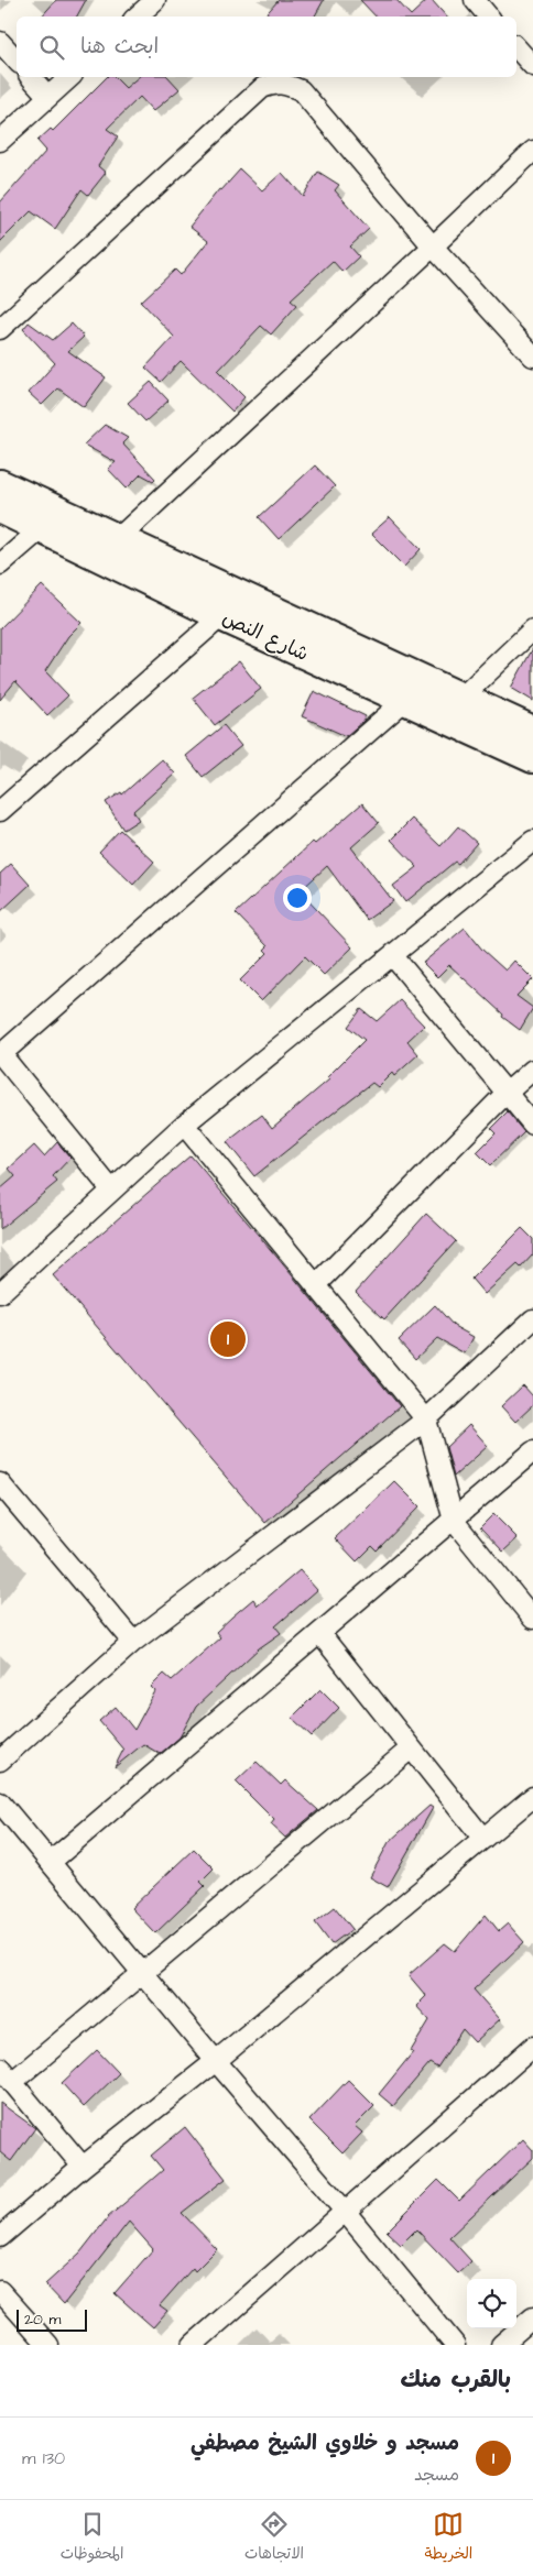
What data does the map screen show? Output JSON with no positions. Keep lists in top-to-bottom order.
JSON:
{
  "streets": {
    "main road": ["شارع النص"]
  },
  "scale_bar": "20 m",
  "page": {
    "search": "ابحث هنا",
    "pins": "1",
    "scale": "20 m",
    "heading": "بالقرب منك",
    "list": [
      {
        "mark": "1",
        "name": "مسجد و خلاوي الشيخ مصطفي",
        "note": "مسجد",
        "value": "130 m"
      }
    ],
    "nav": ["الخريطة", "الاتجاهات", "المحفوظات"]
  }
}
